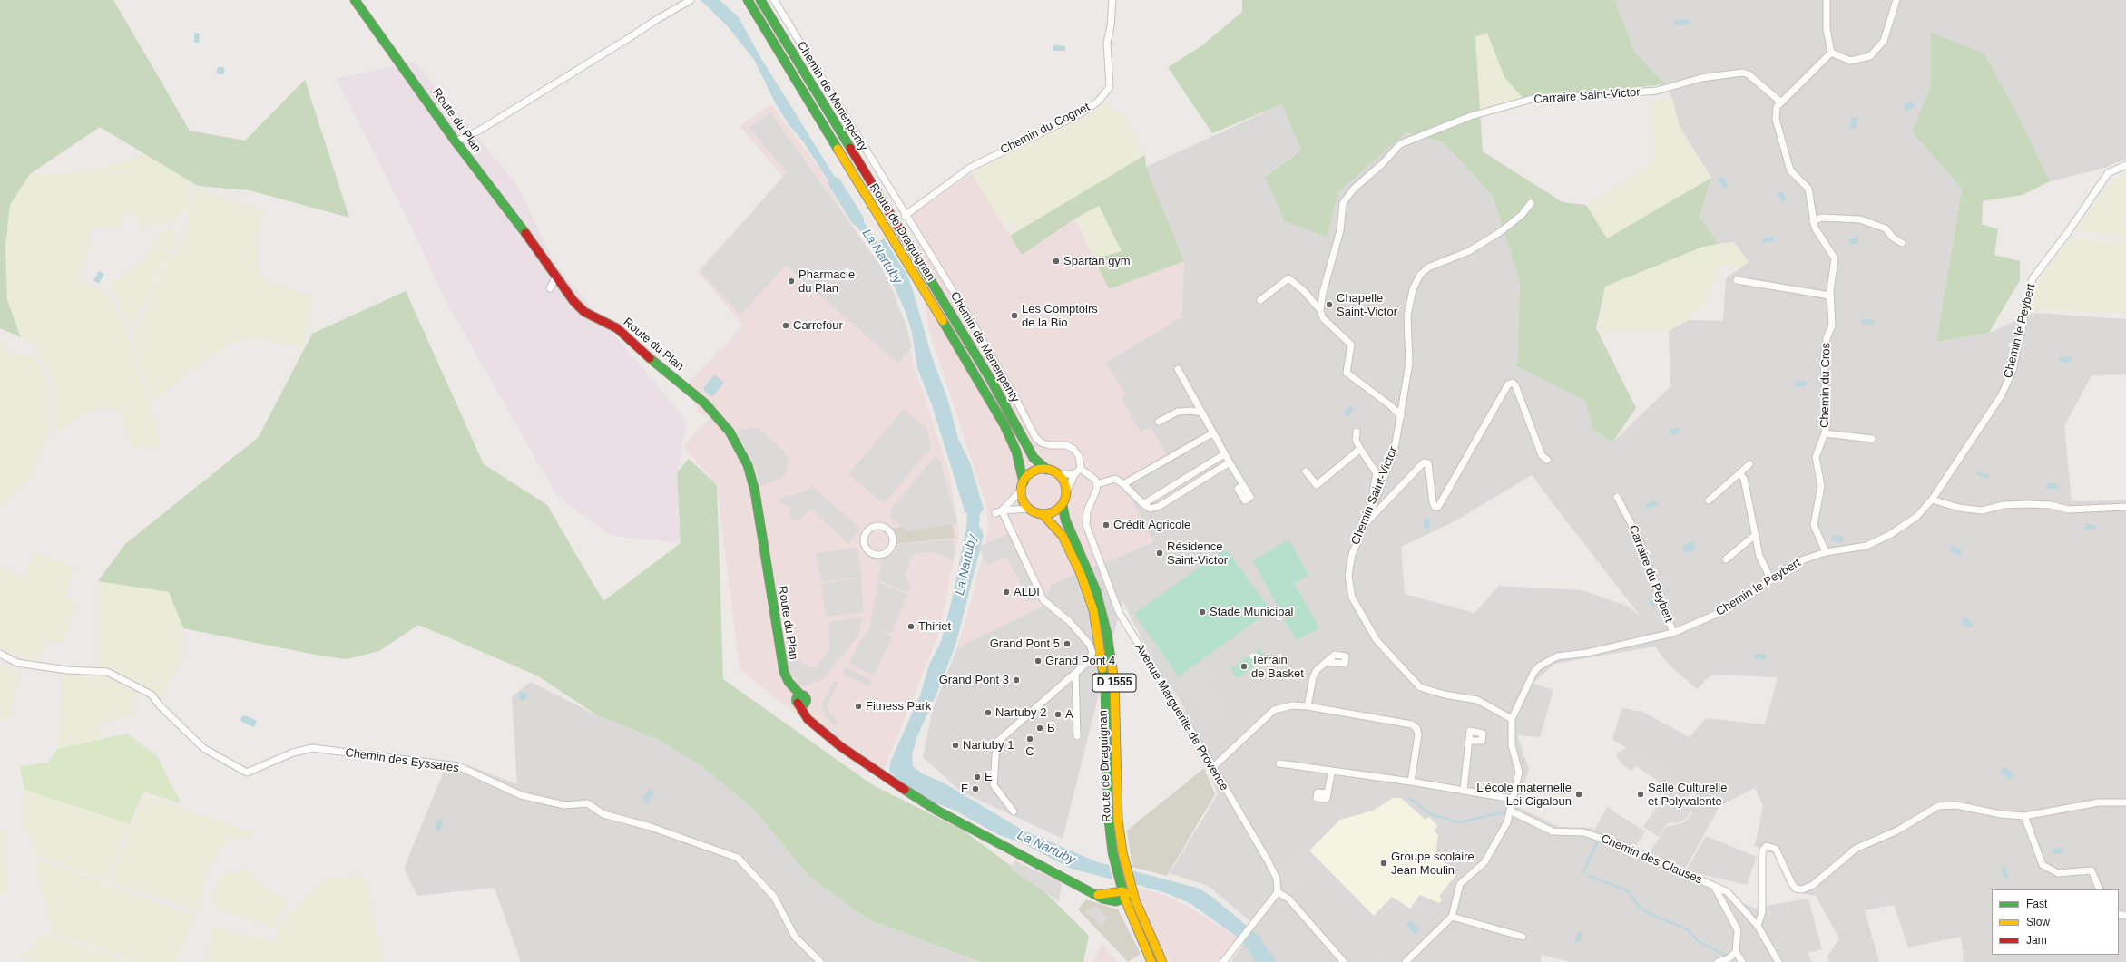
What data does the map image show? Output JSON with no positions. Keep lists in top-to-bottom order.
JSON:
{
  "streets": {
    "main road": ["Route du Plan", "Route de Draguignan", "D 1555"],
    "street": [
      "Chemin de Menenpenty",
      "Carraire Saint-Victor",
      "Chemin du Cognet",
      "Chemin le Peybert",
      "Chemin du Cros",
      "Chemin Saint-Victor",
      "Carraire du Peybert",
      "Avenue Marguerite de Provence",
      "Chemin des Eyssares",
      "Chemin des Clauses"
    ]
  },
  "crossings": [
    ["Chemin de Menenpenty", "Chemin du Cognet"],
    ["Carraire Saint-Victor", "Chemin du Cros"],
    ["Route du Plan", "Route de Draguignan"],
    ["Chemin le Peybert", "Chemin du Cros"],
    ["Chemin le Peybert", "Chemin Saint-Victor"],
    ["Chemin le Peybert", "Carraire du Peybert"],
    ["Chemin le Peybert", "Chemin des Clauses"]
  ],
  "water": ["La Nartuby"],
  "places": [
    "Spartan gym",
    "Pharmacie du Plan",
    "Chapelle Saint-Victor",
    "Les Comptoirs de la Bio",
    "Carrefour",
    "Crédit Agricole",
    "Résidence Saint-Victor",
    "ALDI",
    "Stade Municipal",
    "Thiriet",
    "Grand Pont 5",
    "Grand Pont 4",
    "Terrain de Basket",
    "Grand Pont 3",
    "Fitness Park",
    "Nartuby 2",
    "A",
    "B",
    "C",
    "Nartuby 1",
    "E",
    "F",
    "L’école maternelle Lei Cigaloun",
    "Salle Culturelle et Polyvalente",
    "Groupe scolaire Jean Moulin"
  ],
  "legend": ["Fast", "Slow", "Jam"]
}
